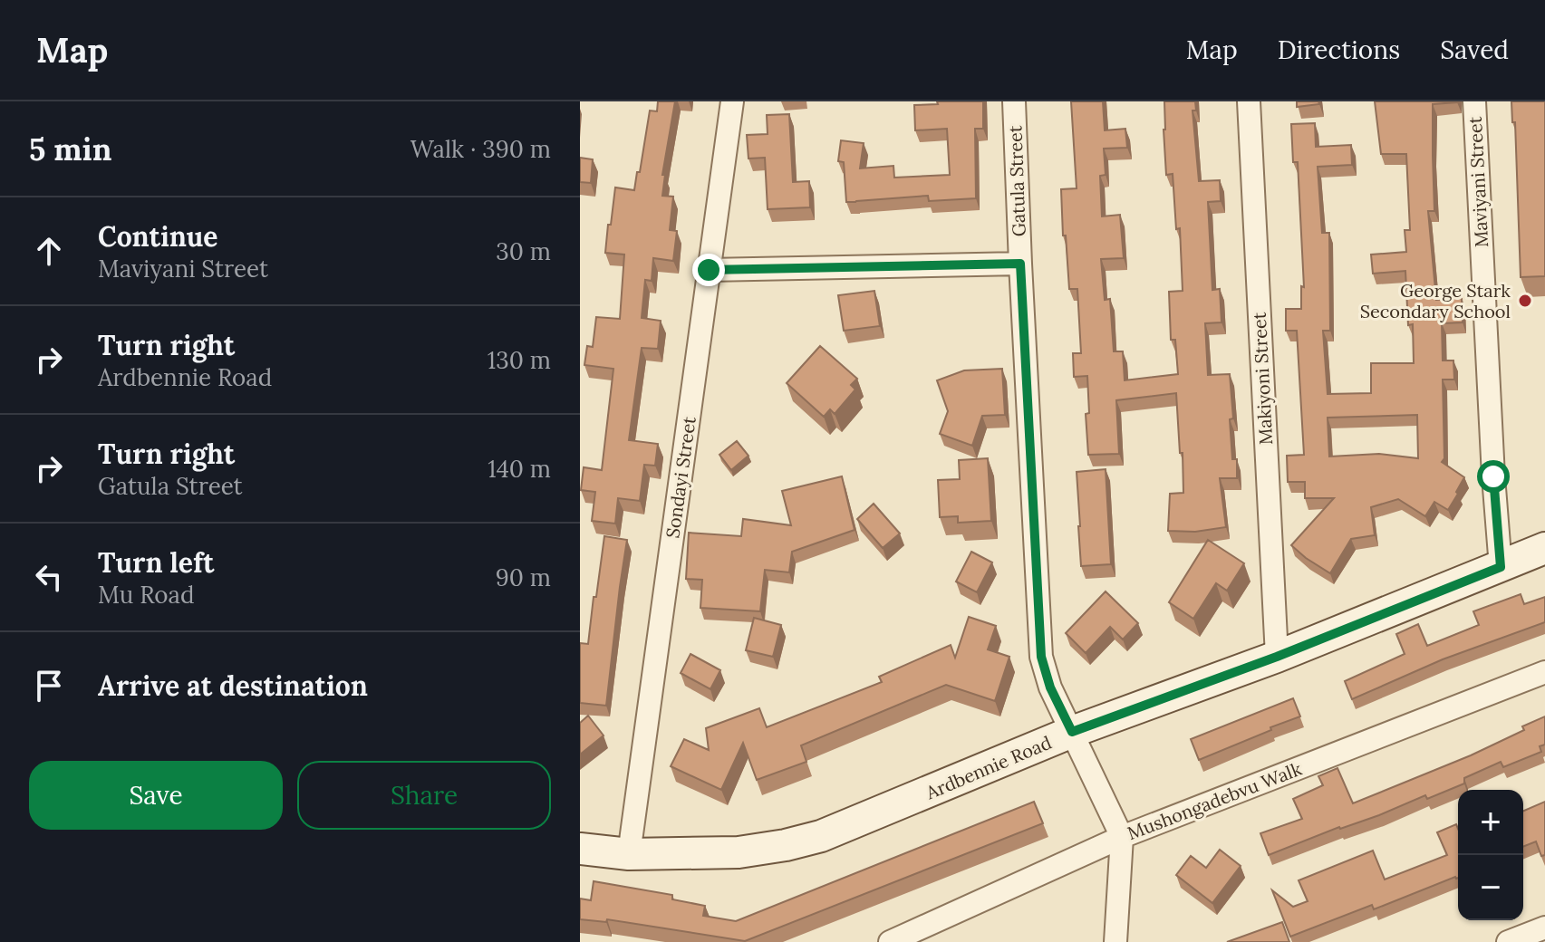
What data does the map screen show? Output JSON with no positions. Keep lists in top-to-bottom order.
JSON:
{
  "streets": {
    "main road": ["Ardbennie Road"],
    "street": [
      "Gatula Street",
      "Maviyani Street",
      "Makiyoni Street",
      "Sondayi Street",
      "Mushongadebvu Walk"
    ]
  },
  "crossings": [
    ["Gatula Street", "Ardbennie Road"],
    ["Gatula Street", "Mushongadebvu Walk"],
    ["Maviyani Street", "Ardbennie Road"],
    ["Makiyoni Street", "Ardbennie Road"],
    ["Sondayi Street", "Ardbennie Road"]
  ],
  "places": ["George Stark Secondary School"],
  "page": {
    "header": "Map",
    "nav": ["Map", "Directions", "Saved"],
    "heading": ["5 min", "Walk · 390 m"],
    "list": [
      ["Continue", "Maviyani Street", "30 m"],
      ["Turn right", "Ardbennie Road", "130 m"],
      ["Turn right", "Gatula Street", "140 m"],
      ["Turn left", "Mu Road", "90 m"],
      "Arrive at destination"
    ],
    "buttons": ["Save", "Share"],
    "map_buttons": ["+", "−"]
  }
}
